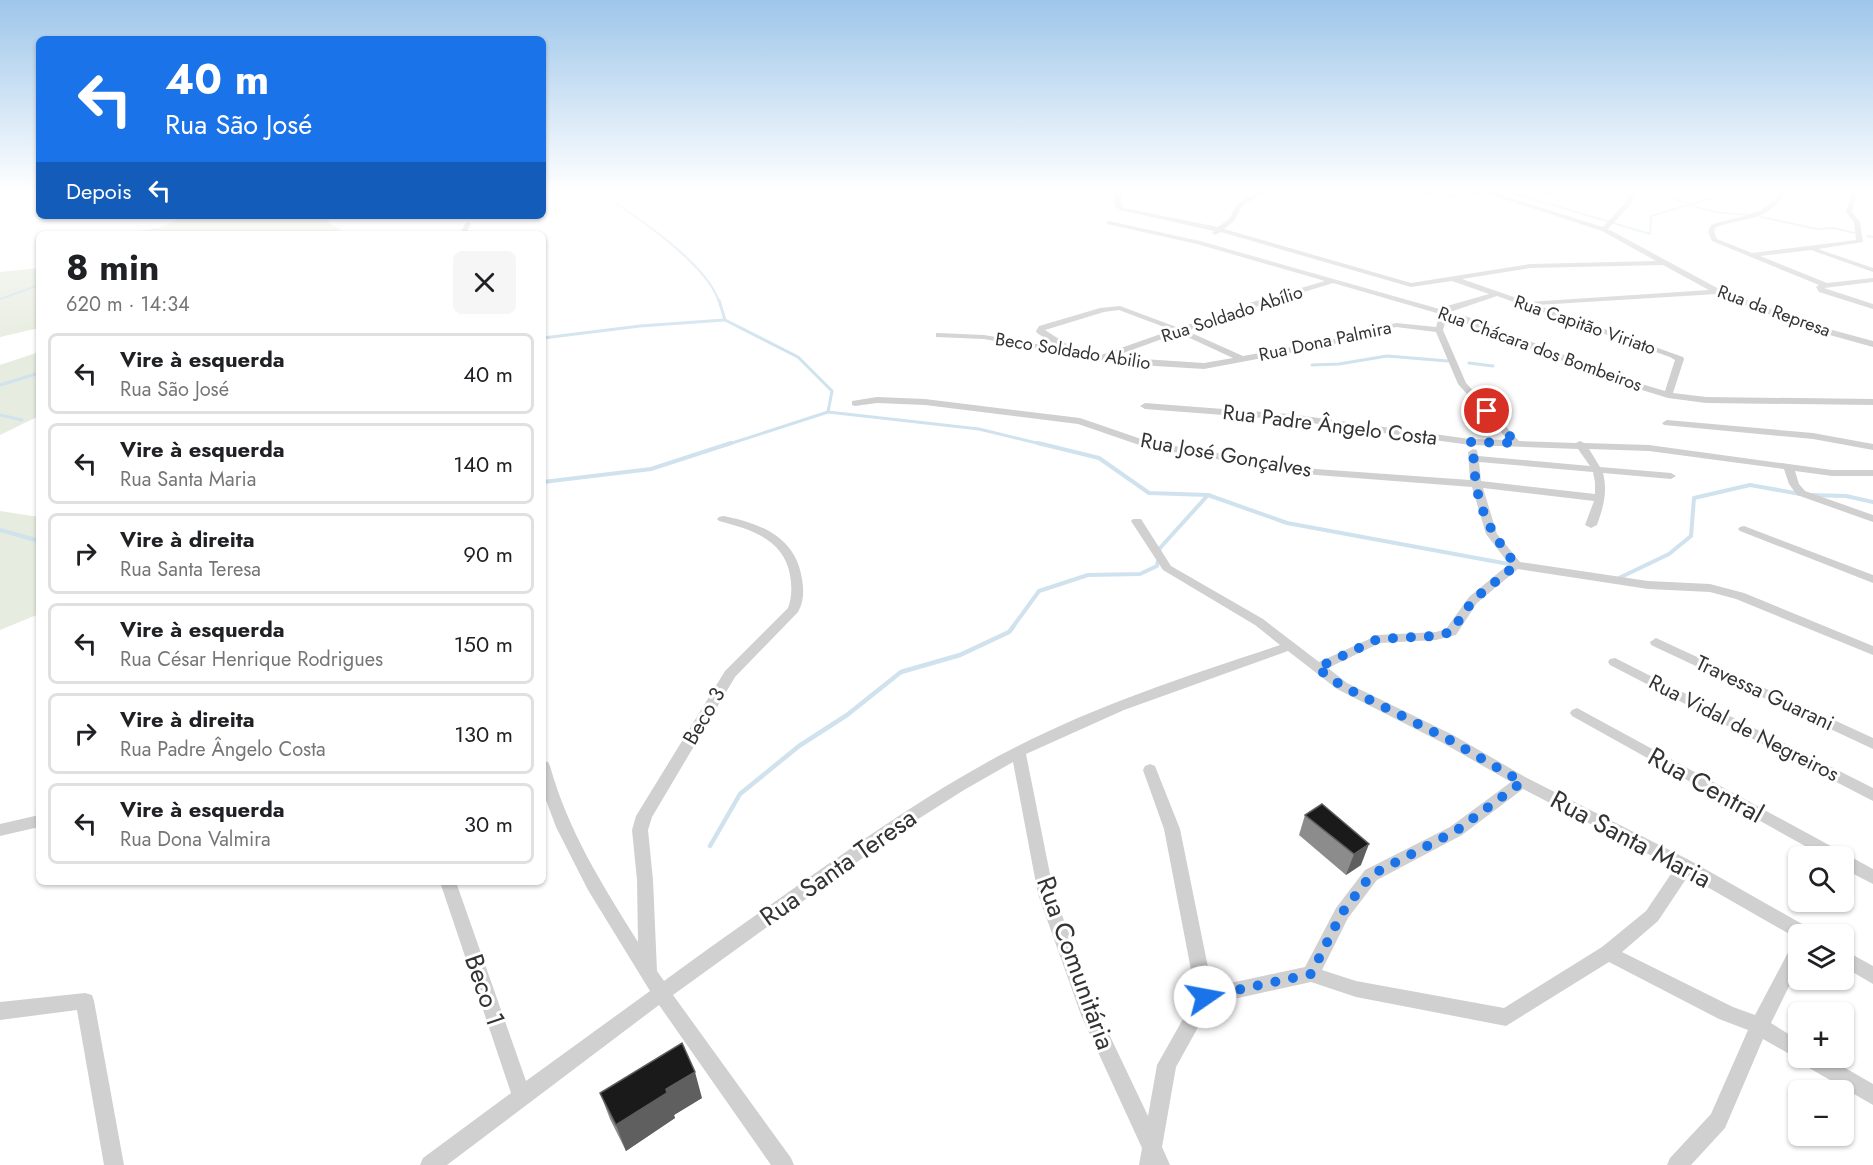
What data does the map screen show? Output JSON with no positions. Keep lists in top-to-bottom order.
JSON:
{
  "streets": {
    "street": [
      "Rua da Represa",
      "Rua Soldado Abílio",
      "Rua Capitão Viriato",
      "Rua Dona Palmira",
      "Rua Chácara dos Bombeiros",
      "Beco Soldado Abilio",
      "Rua Padre Ângelo Costa",
      "Rua José Gonçalves",
      "Travessa Guarani",
      "Beco 3",
      "Rua Vidal de Negreiros",
      "Rua Central",
      "Rua Santa Maria",
      "Rua Santa Teresa",
      "Rua Comunitária",
      "Beco 1"
    ]
  },
  "crossings": [
    ["Rua Soldado Abílio", "Rua Dona Palmira"],
    ["Rua Soldado Abílio", "Rua Chácara dos Bombeiros"],
    ["Rua Soldado Abílio", "Beco Soldado Abilio"],
    ["Rua Capitão Viriato", "Rua Chácara dos Bombeiros"],
    ["Rua Dona Palmira", "Beco Soldado Abilio"],
    ["Rua Santa Maria", "Rua Santa Teresa"],
    ["Rua Santa Teresa", "Rua Comunitária"],
    ["Rua Santa Teresa", "Beco 1"]
  ],
  "page": {
    "turn": ["40 m", "Rua São José"],
    "then": "Depois",
    "heading": ["8 min", "620 m · 14:34"],
    "list": [
      {
        "name": "Vire à esquerda",
        "note": "Rua São José",
        "value": "40 m"
      },
      {
        "name": "Vire à esquerda",
        "note": "Rua Santa Maria",
        "value": "140 m"
      },
      {
        "name": "Vire à direita",
        "note": "Rua Santa Teresa",
        "value": "90 m"
      },
      {
        "name": "Vire à esquerda",
        "note": "Rua César Henrique Rodrigues",
        "value": "150 m"
      },
      {
        "name": "Vire à direita",
        "note": "Rua Padre Ângelo Costa",
        "value": "130 m"
      },
      {
        "name": "Vire à esquerda",
        "note": "Rua Dona Valmira",
        "value": "30 m"
      }
    ],
    "map_buttons": ["+", "−"]
  }
}
